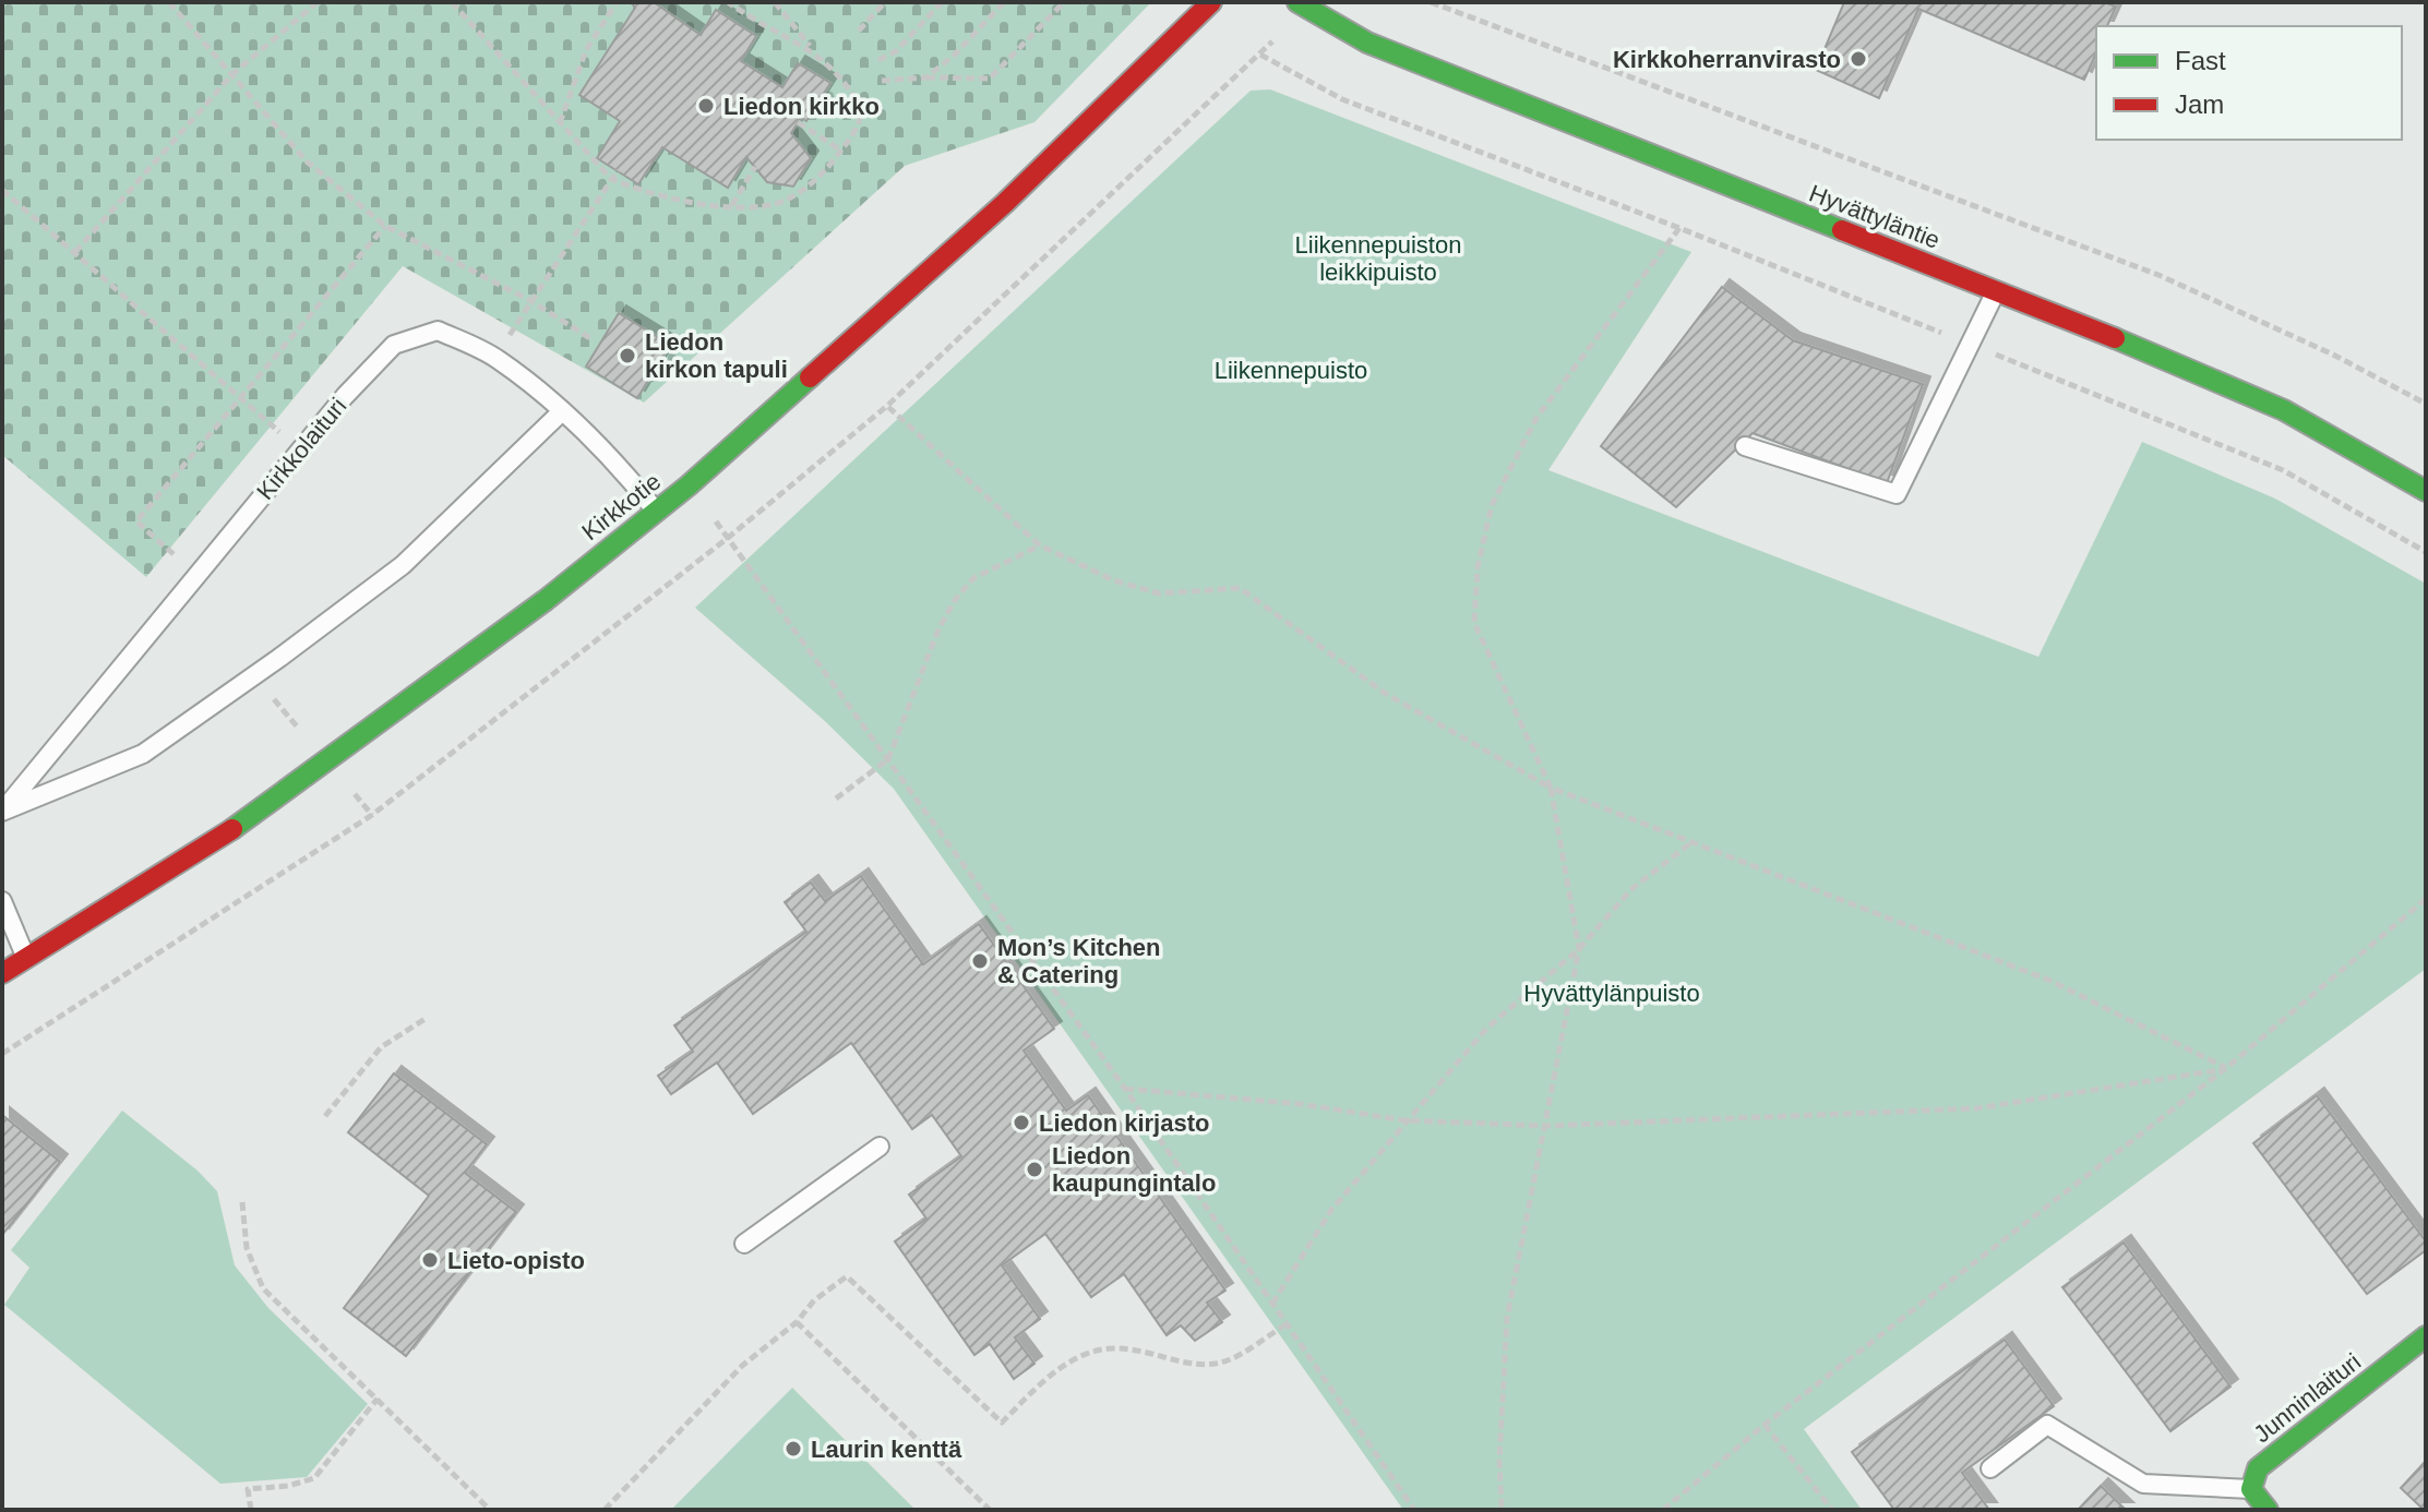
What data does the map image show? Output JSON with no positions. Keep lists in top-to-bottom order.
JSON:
{
  "streets": {
    "street": ["Hyvättyläntie", "Kirkkotie", "Junninlaituri"],
    "lane": ["Kirkkolaituri"]
  },
  "crossings": [
    ["Kirkkolaituri", "Kirkkotie"]
  ],
  "parks": ["Liikennepuiston leikkipuisto", "Liikennepuisto", "Hyvättylänpuisto"],
  "places": [
    "Kirkkoherranvirasto",
    "Liedon kirkko",
    "Liedon kirkon tapuli",
    "Mon’s Kitchen & Catering",
    "Liedon kirjasto",
    "Liedon kaupungintalo",
    "Lieto-opisto",
    "Laurin kenttä"
  ],
  "legend": ["Fast", "Jam"]
}
